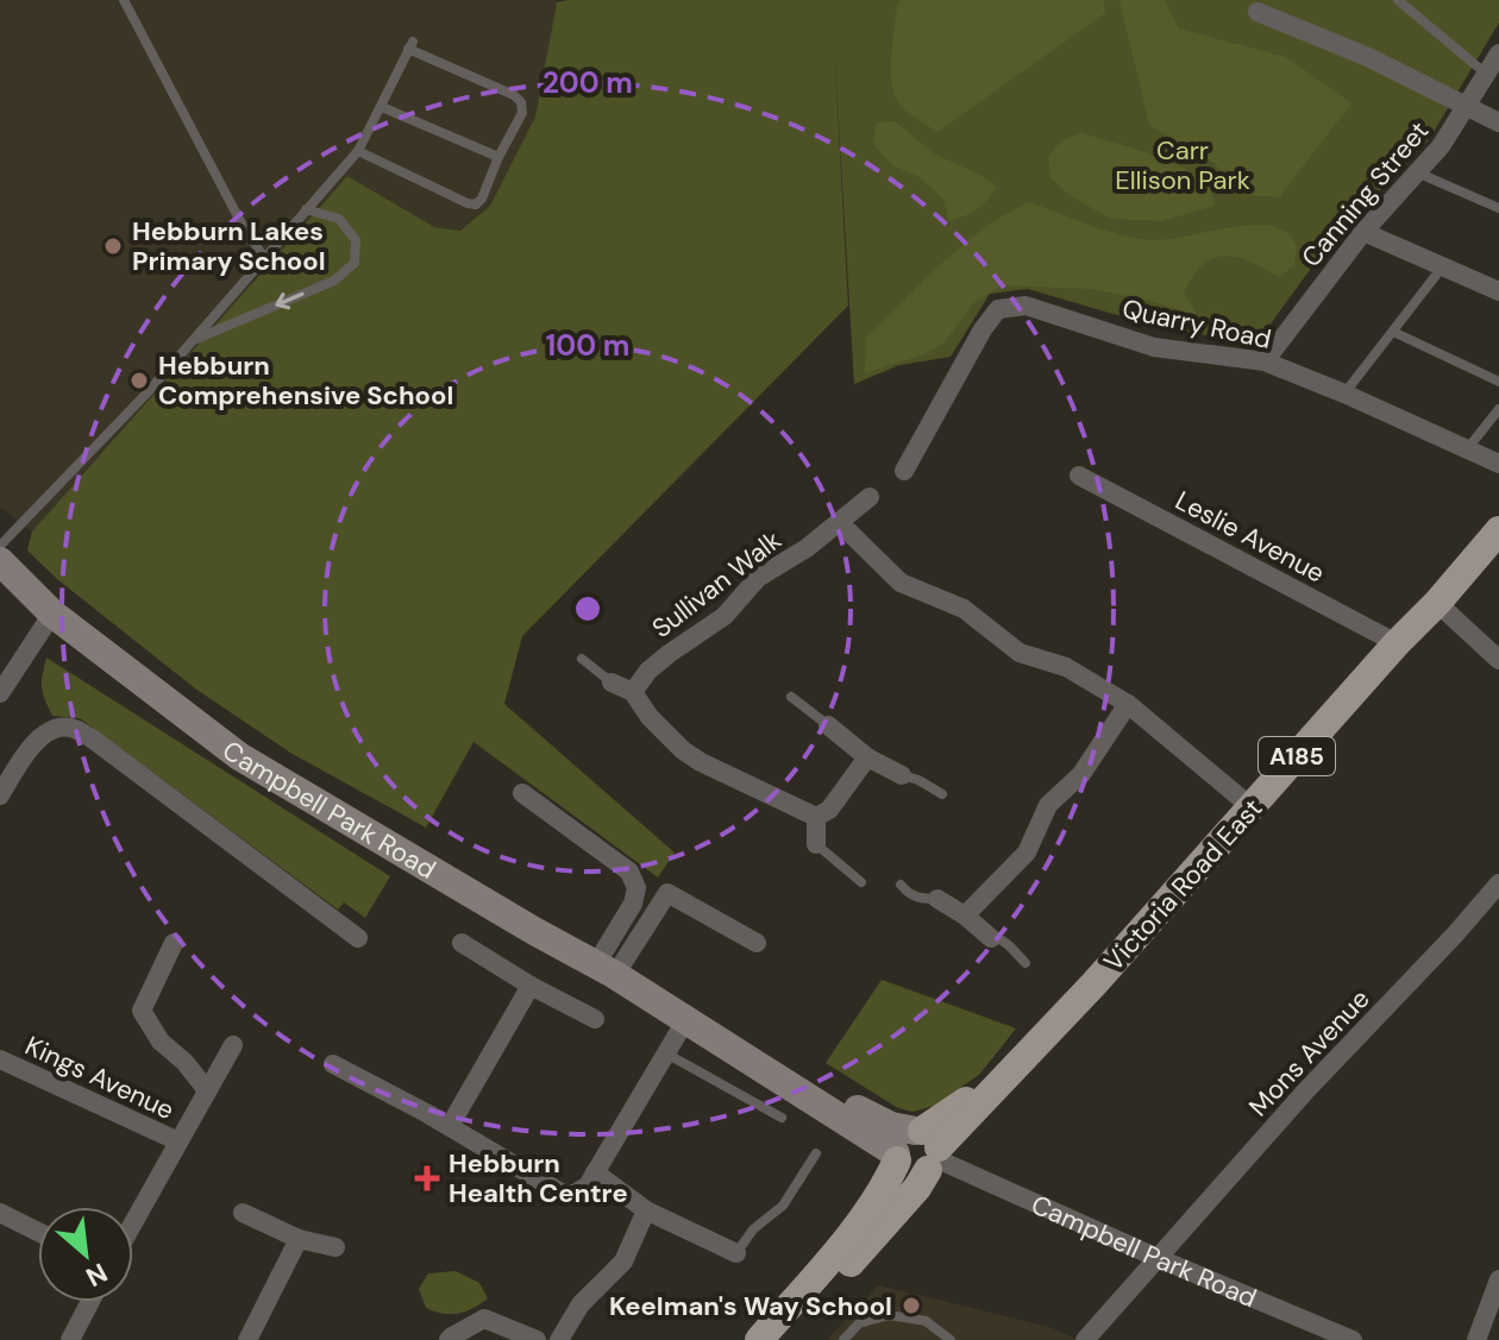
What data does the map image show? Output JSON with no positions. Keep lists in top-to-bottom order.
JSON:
{
  "streets": {
    "main road": ["A185", "Victoria Road East"],
    "street": [
      "Canning Street",
      "Quarry Road",
      "Leslie Avenue",
      "Sullivan Walk",
      "Campbell Park Road",
      "Mons Avenue",
      "Kings Avenue"
    ]
  },
  "crossings": [
    ["Canning Street", "Quarry Road"],
    ["Leslie Avenue", "Victoria Road East"],
    ["Campbell Park Road", "Victoria Road East"],
    ["Campbell Park Road", "Mons Avenue"]
  ],
  "parks": ["Carr Ellison Park"],
  "places": {
    "other": ["Hebburn Lakes Primary School", "Hebburn Comprehensive School", "Keelman's Way School"],
    "health": ["Hebburn Health Centre"]
  },
  "north": "bottom right",
  "rings": ["200 m", "100 m"]
}
